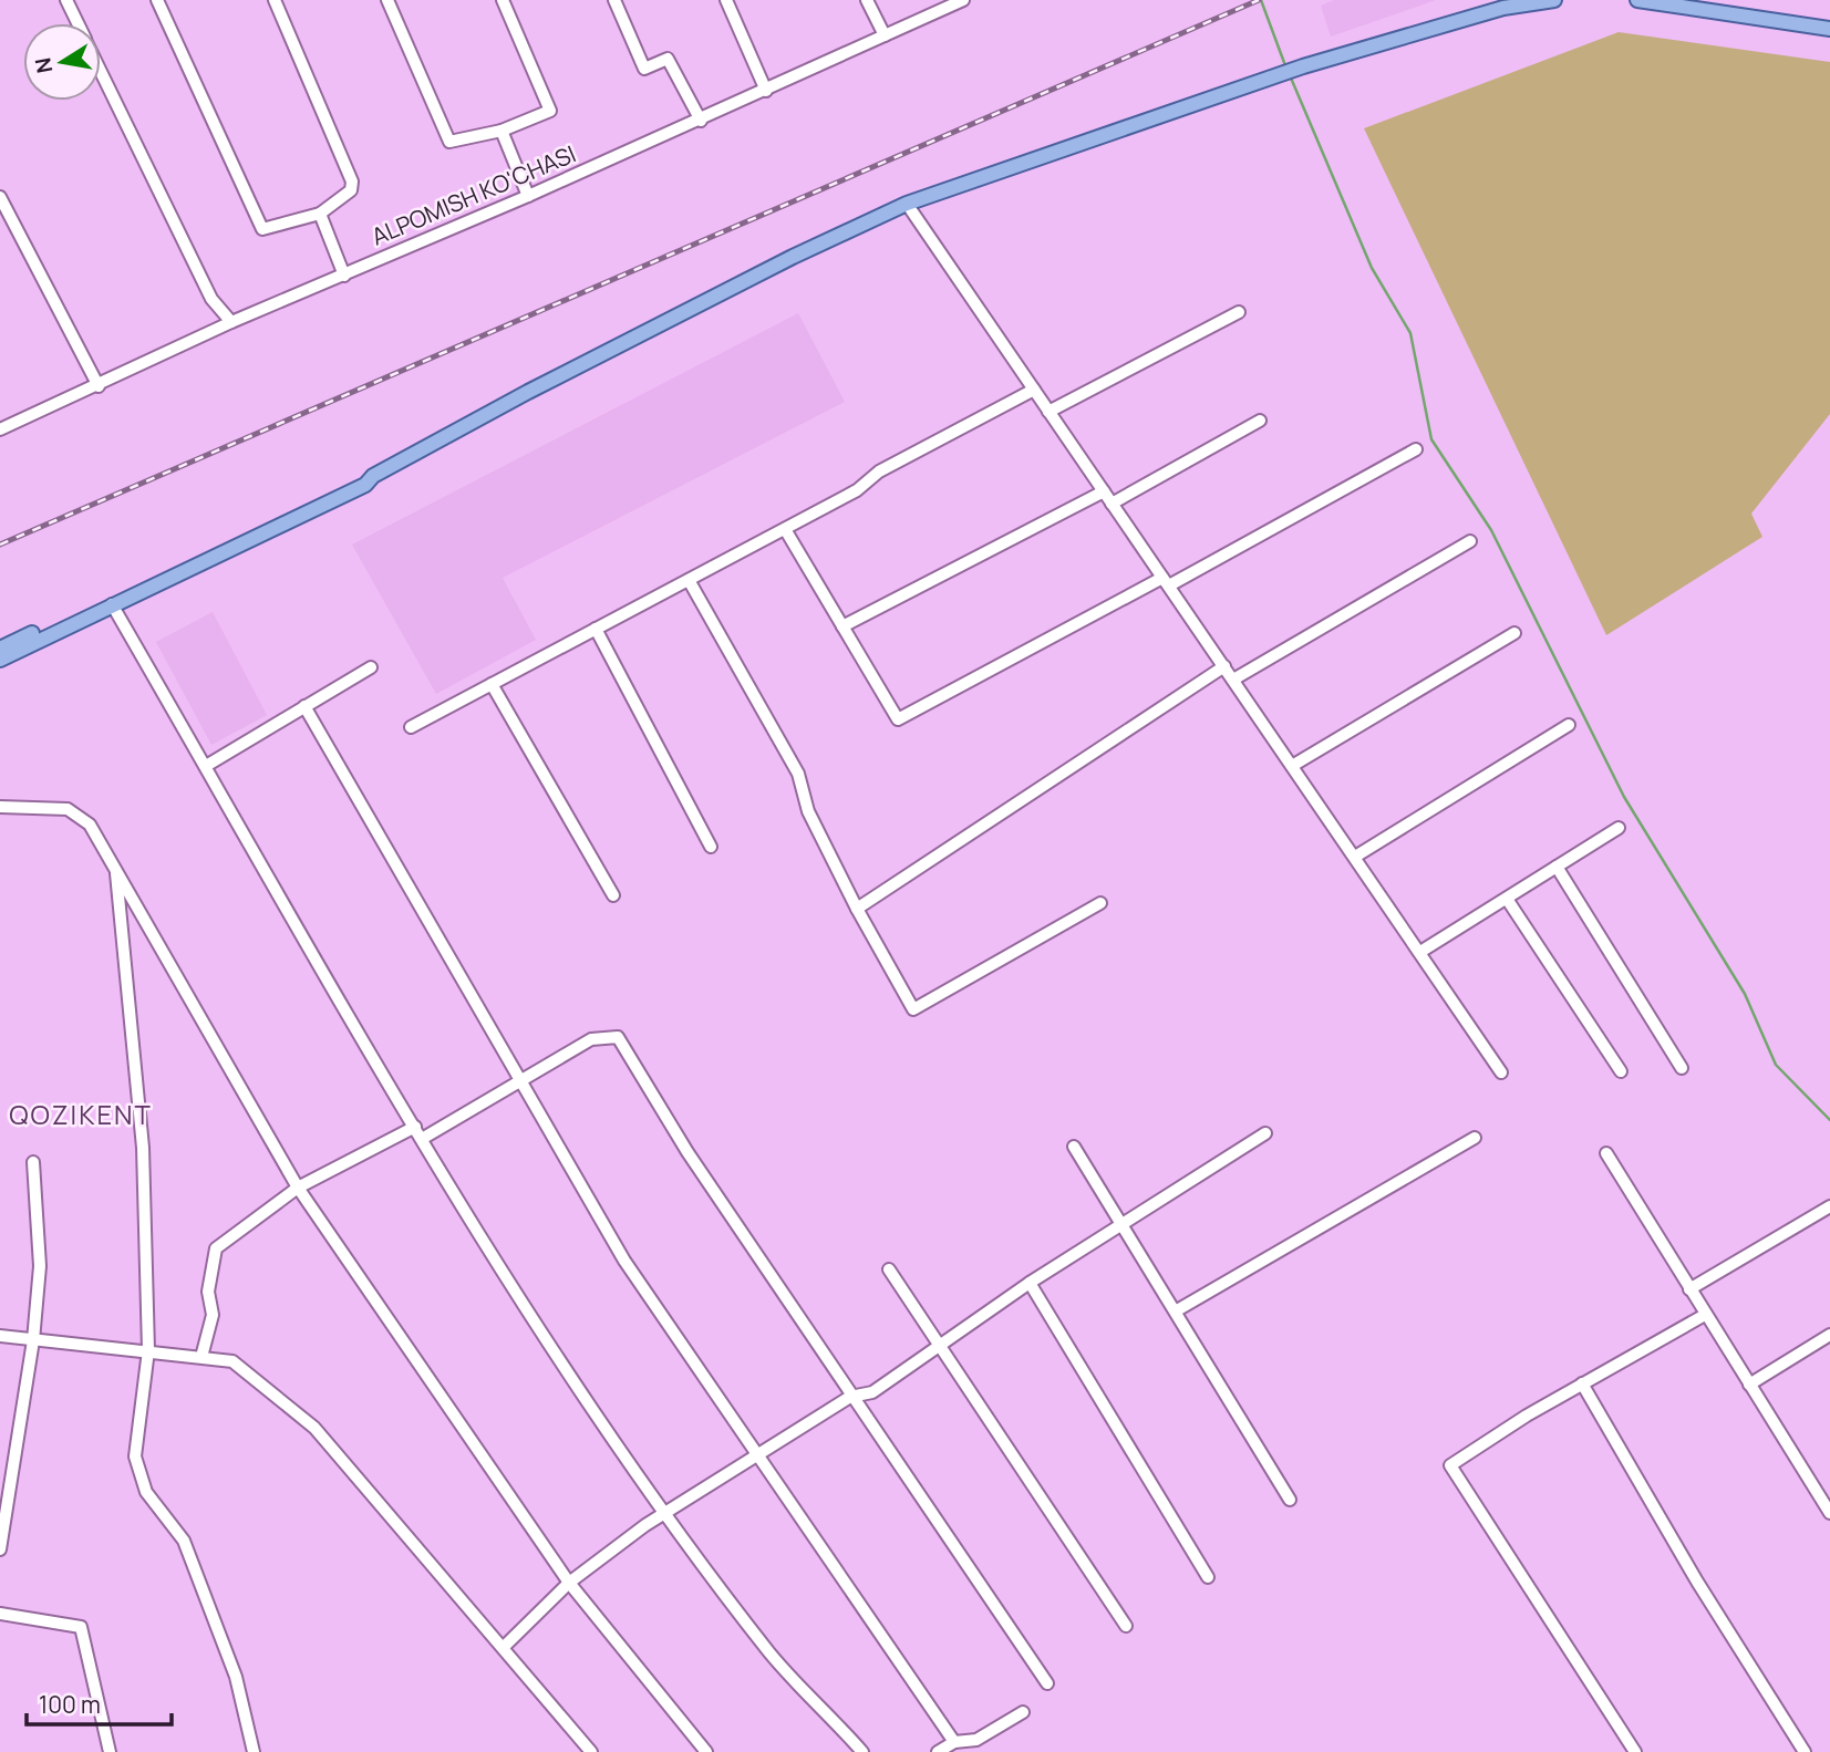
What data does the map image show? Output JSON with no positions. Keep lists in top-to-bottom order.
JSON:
{
  "streets": {
    "street": ["ALPOMISH KO'CHASI"]
  },
  "districts": ["QOZIKENT"],
  "scale_bar": "100 m",
  "north": "left"
}
